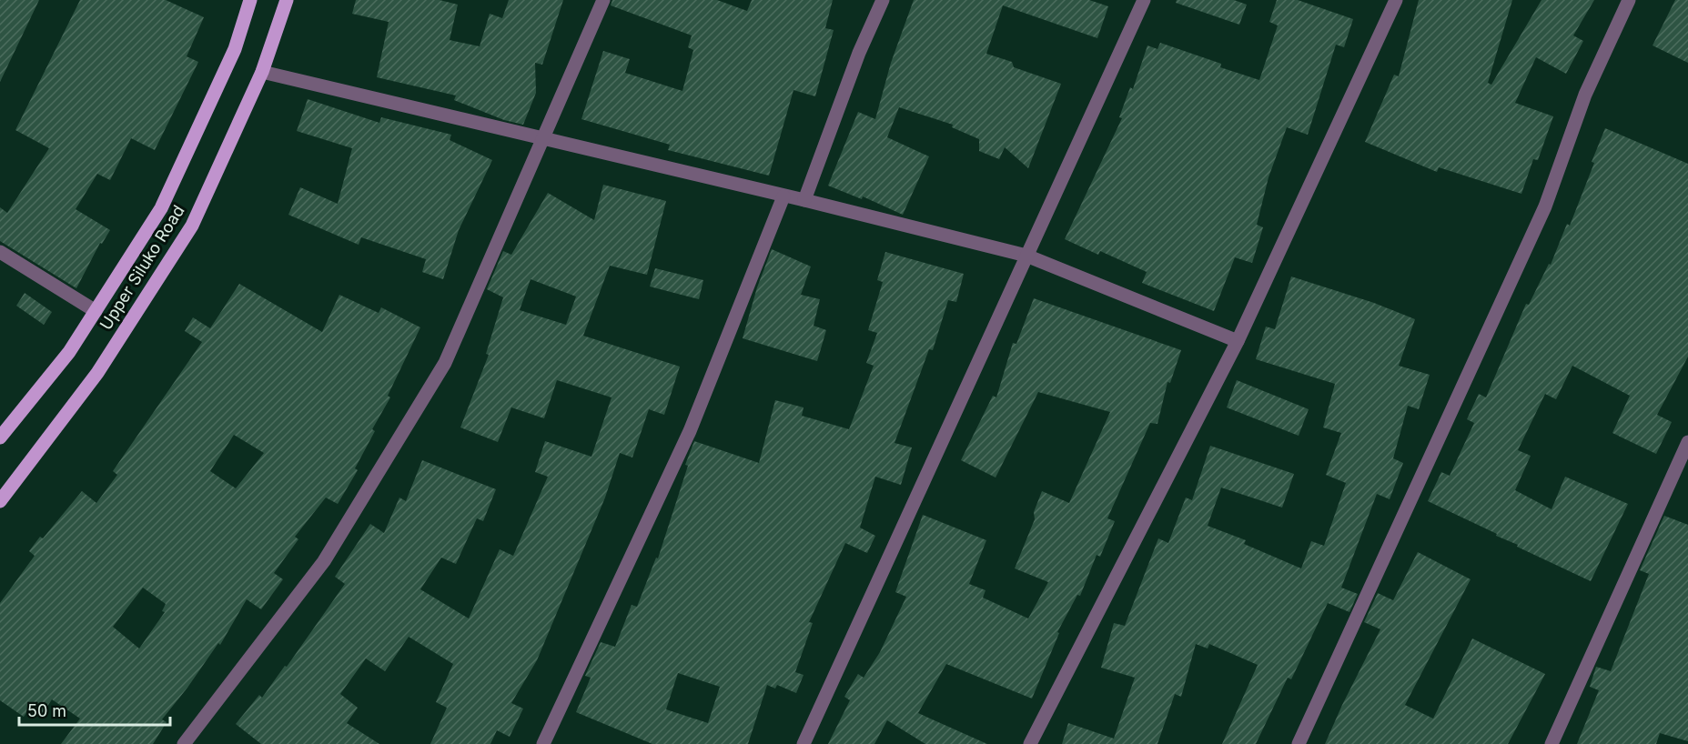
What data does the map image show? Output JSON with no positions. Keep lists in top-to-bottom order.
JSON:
{
  "streets": {
    "main road": ["Upper Siluko Road"]
  },
  "scale_bar": "50 m"
}
